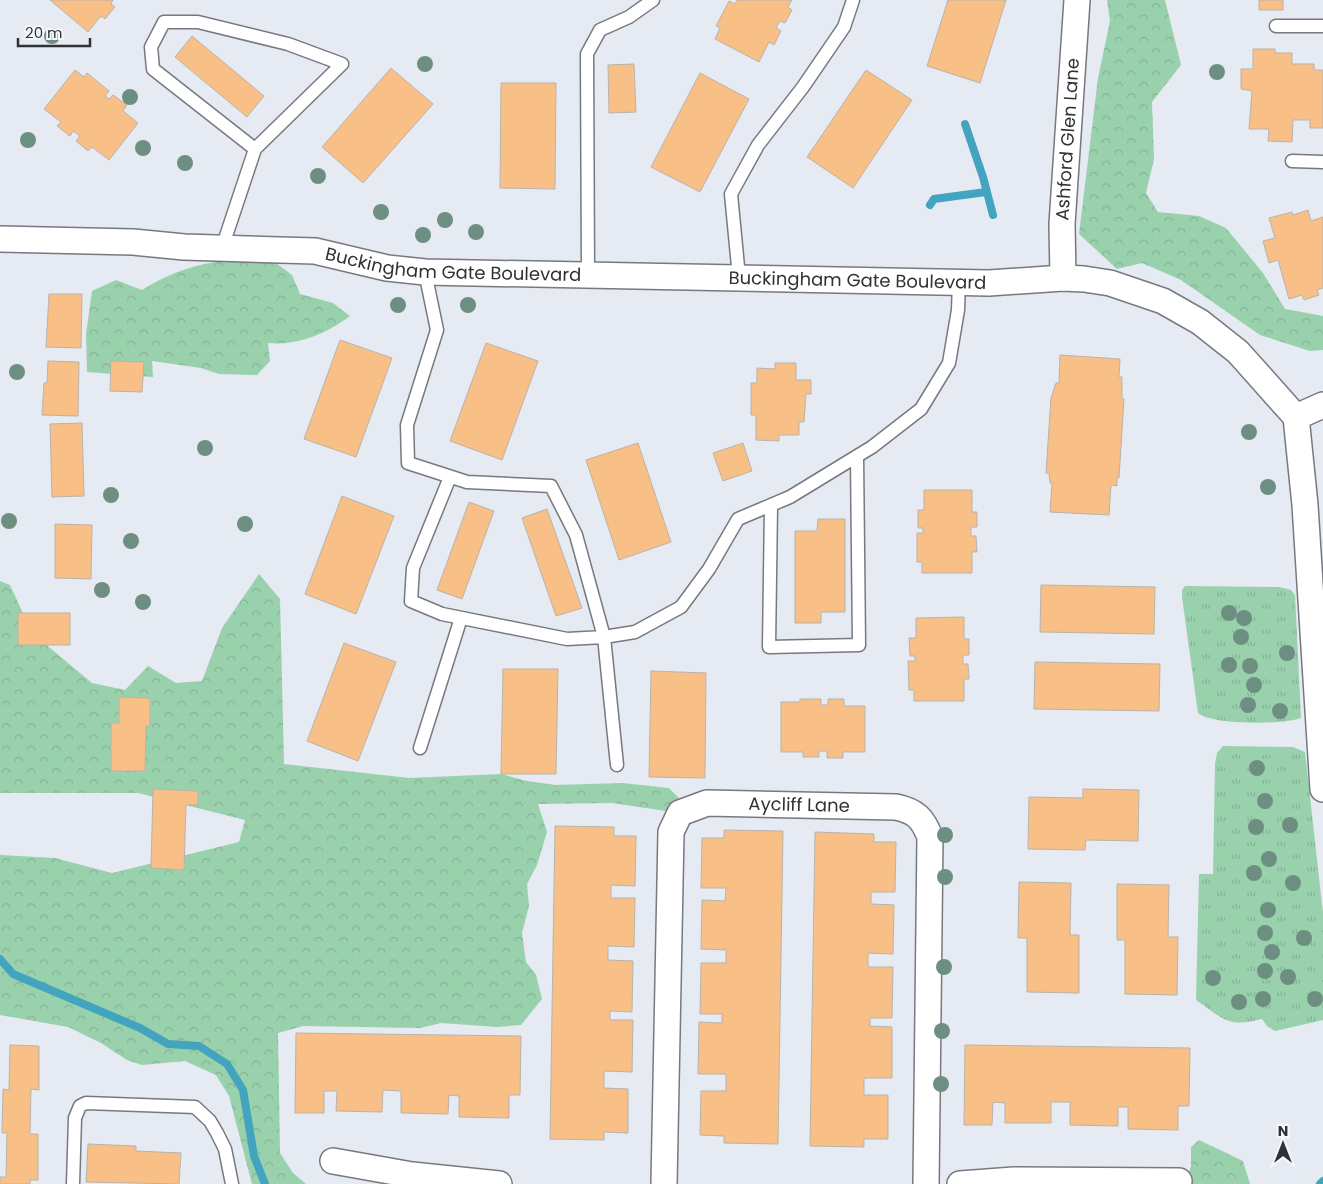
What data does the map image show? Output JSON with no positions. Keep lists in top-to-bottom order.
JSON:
{
  "streets": {
    "street": ["Ashford Glen Lane", "Buckingham Gate Boulevard", "Aycliff Lane"]
  },
  "crossings": [
    ["Ashford Glen Lane", "Buckingham Gate Boulevard"]
  ],
  "scale_bar": "20 m",
  "north": "top"
}
